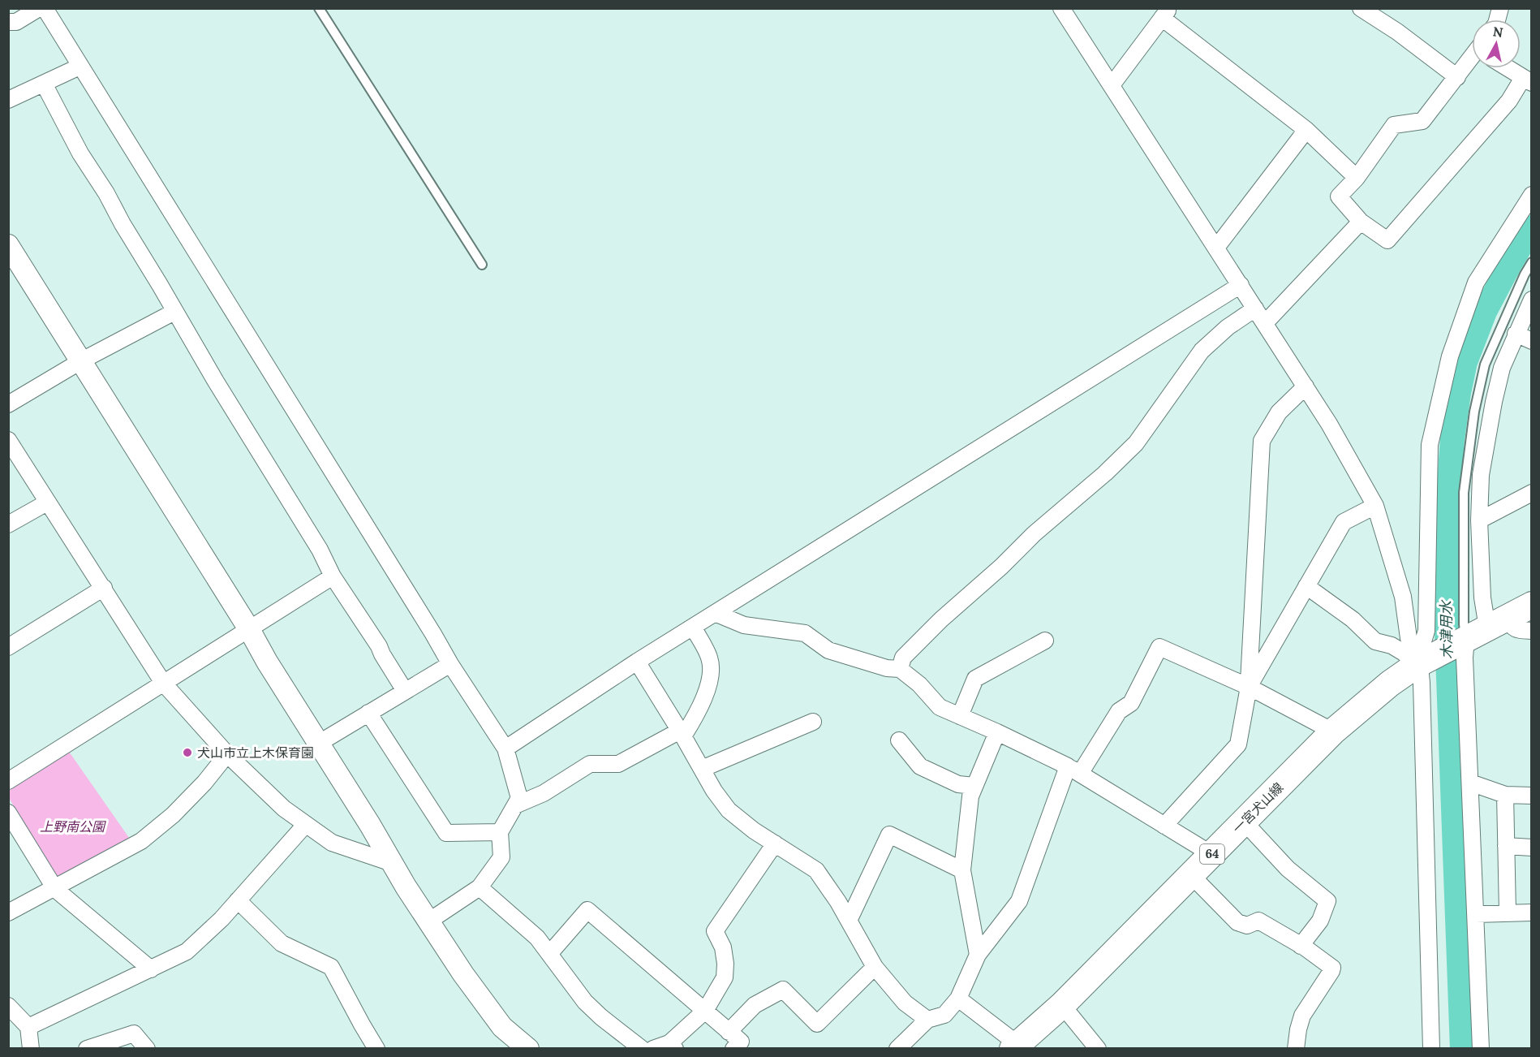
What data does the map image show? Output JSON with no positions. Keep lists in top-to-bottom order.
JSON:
{
  "streets": {
    "main road": ["一宮犬山線", "64"]
  },
  "water": ["木津用水"],
  "parks": ["上野南公園"],
  "places": ["犬山市立上木保育園"],
  "north": "top"
}
